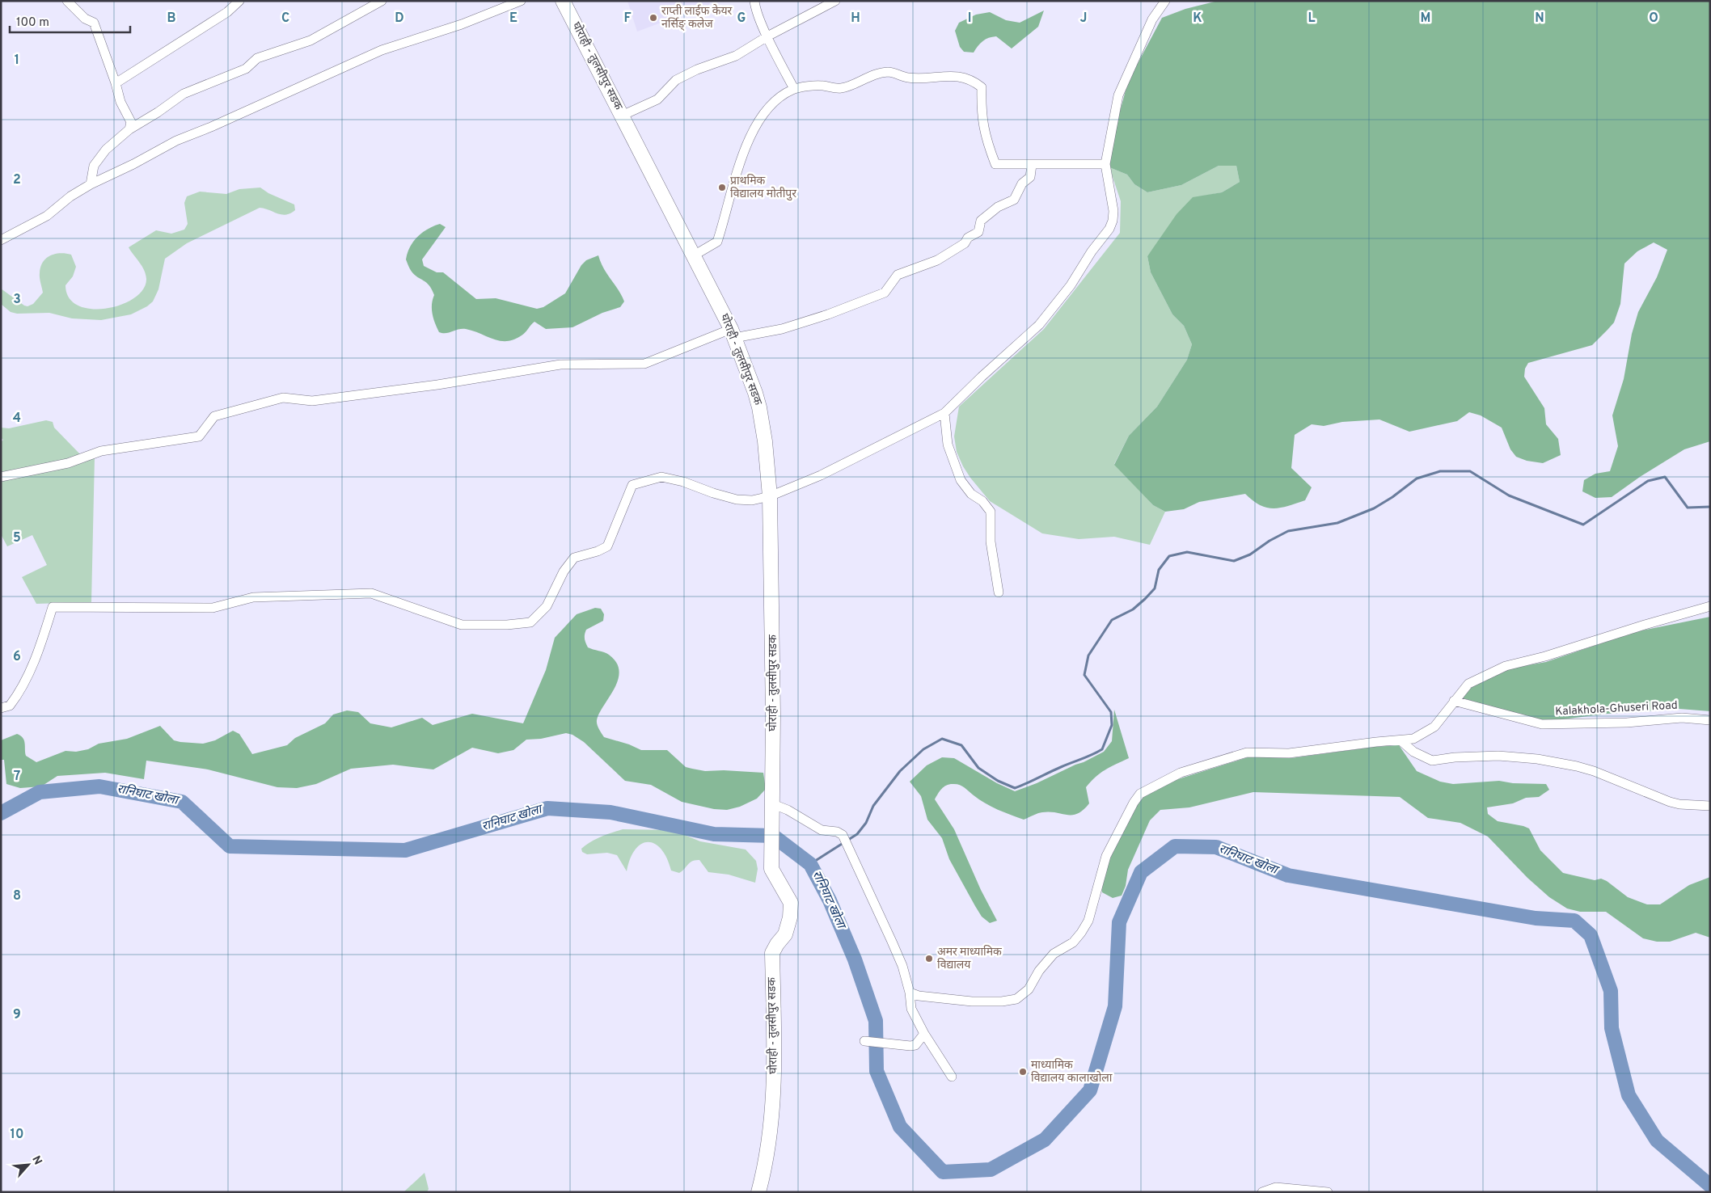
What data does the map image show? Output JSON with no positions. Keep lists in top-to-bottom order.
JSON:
{
  "streets": {
    "main road": ["घोराही - तुलसीपुर सडक"],
    "street": ["Kalakhola-Ghuseri Road"]
  },
  "water": ["रानिघाट खोला"],
  "places": [
    "राप्ती लाईफ केयर नर्सिङ् कलेज",
    "प्राथमिक विद्यालय मोतीपुर",
    "अमर माध्यामिक विद्यालय",
    "माध्यामिक विद्यालय कालाखोला"
  ],
  "scale_bar": "100 m",
  "north": "top right",
  "grid": {
    "columns": [
      "B",
      "C",
      "D",
      "E",
      "F",
      "G",
      "H",
      "I",
      "J",
      "K",
      "L",
      "M",
      "N",
      "O"
    ],
    "rows": [
      "1",
      "2",
      "3",
      "4",
      "5",
      "6",
      "7",
      "8",
      "9",
      "10"
    ]
  }
}
